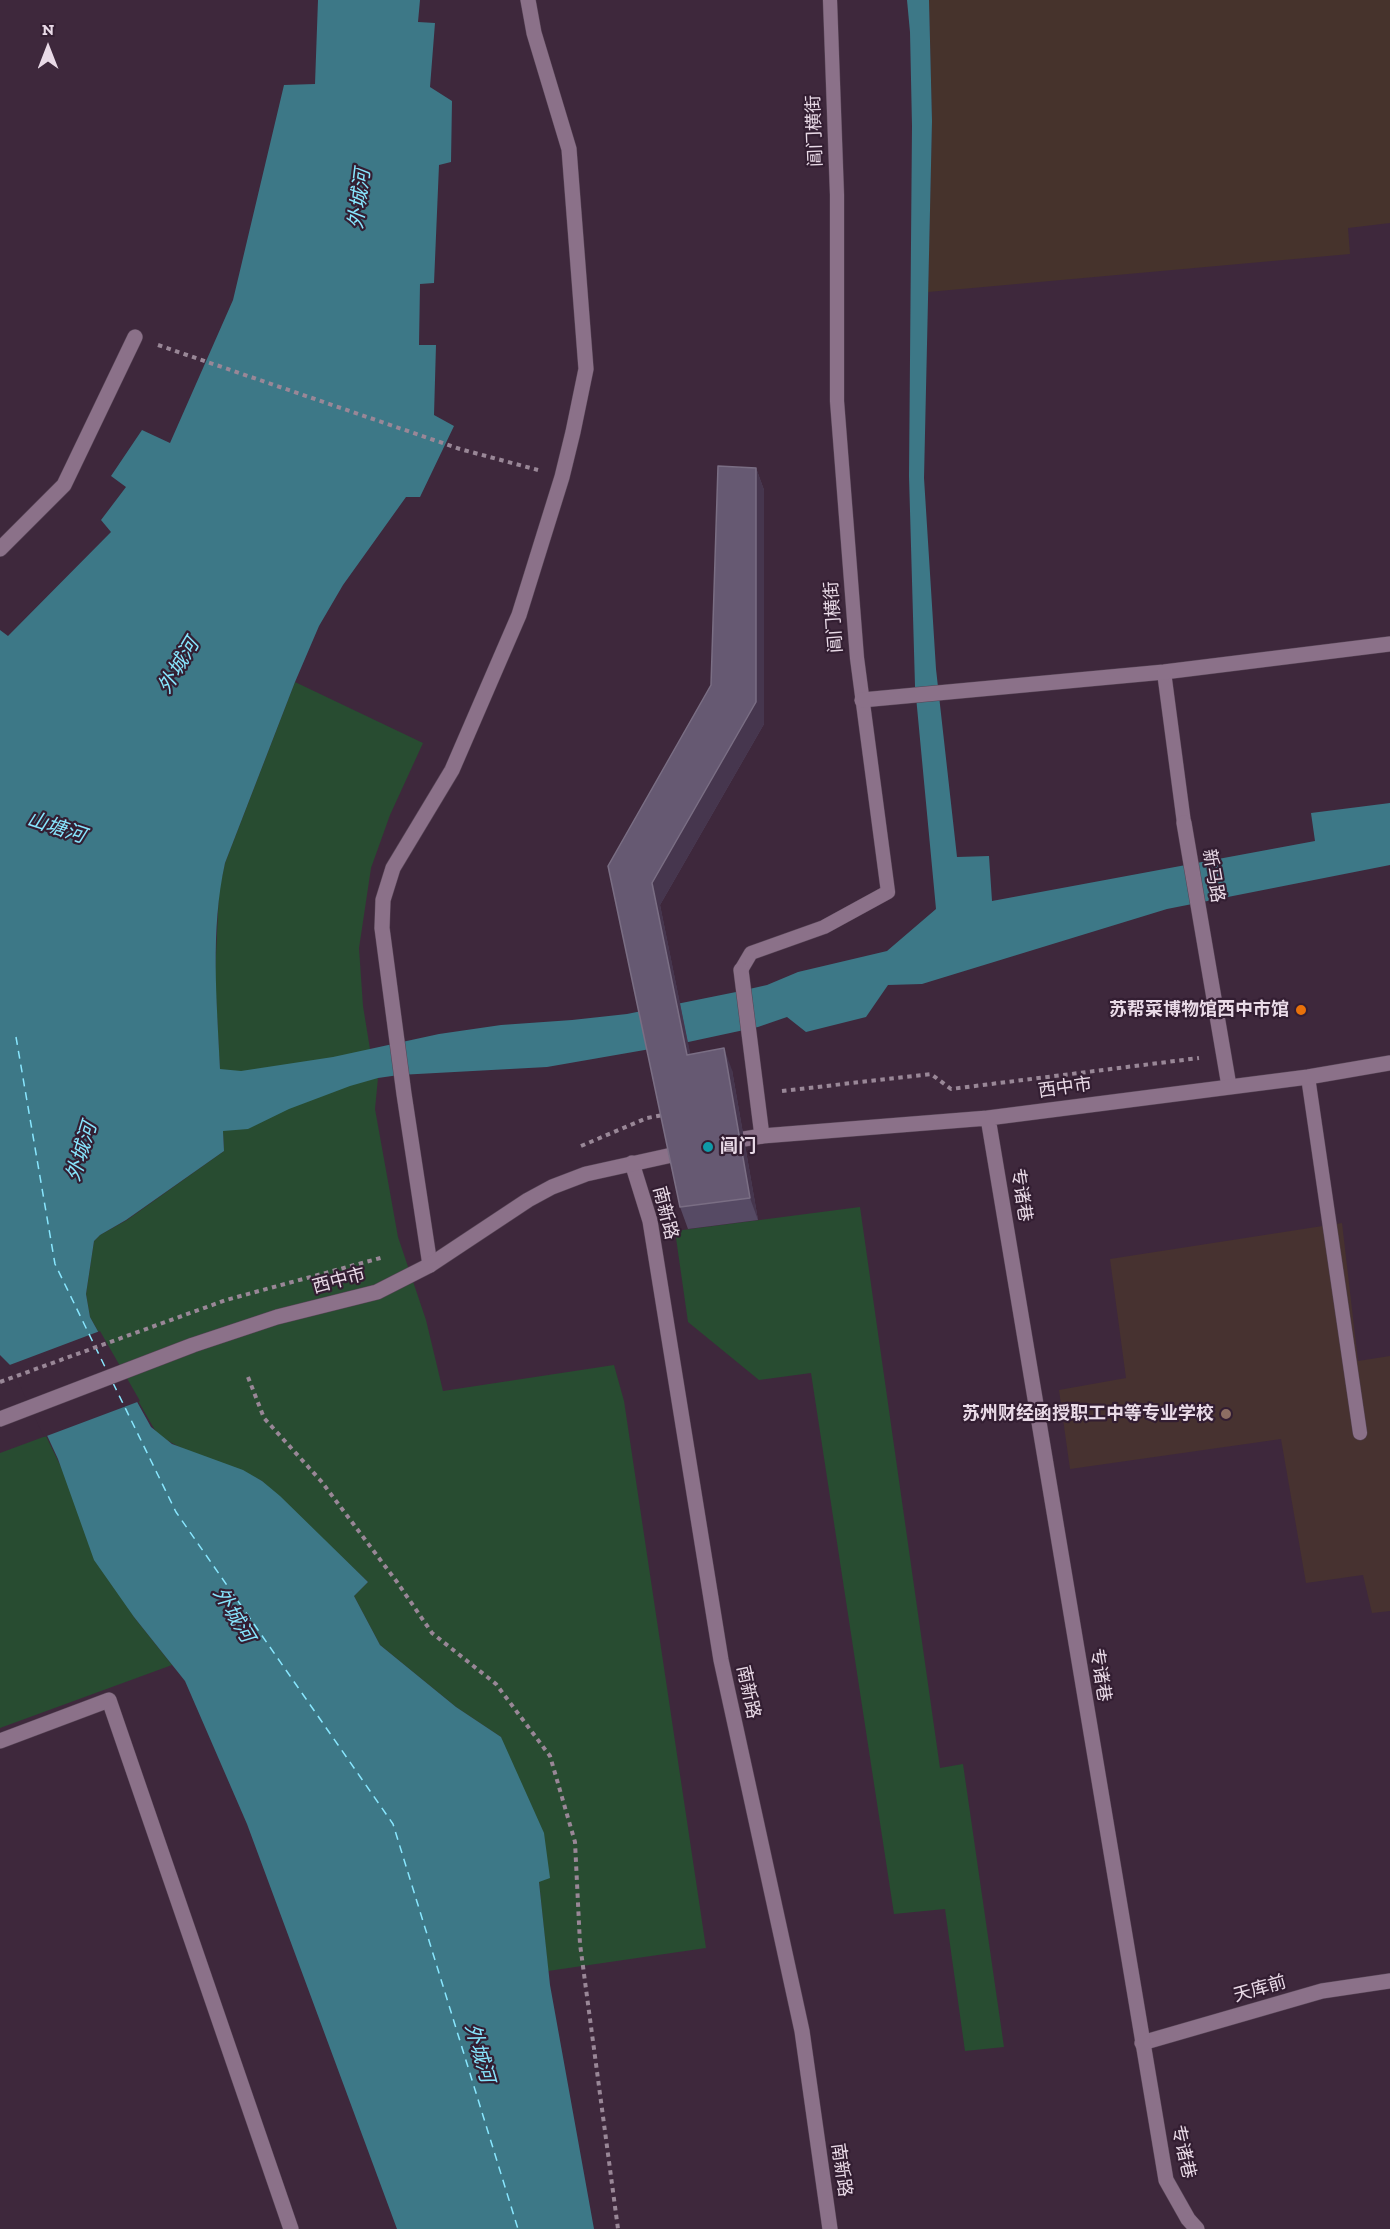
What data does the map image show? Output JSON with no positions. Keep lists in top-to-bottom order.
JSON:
{
  "streets": {
    "street": [
      "阊门横街",
      "新马路",
      "西中市",
      "专诸巷",
      "南新路",
      "天库前"
    ]
  },
  "crossings": [
    ["阊门横街", "西中市"],
    ["新马路", "西中市"],
    ["西中市", "专诸巷"],
    ["西中市", "南新路"],
    ["专诸巷", "天库前"]
  ],
  "water": ["外城河", "山塘河"],
  "places": ["苏帮菜博物馆西中市馆", "阊门", "苏州财经函授职工中等专业学校"],
  "north": "top"
}
